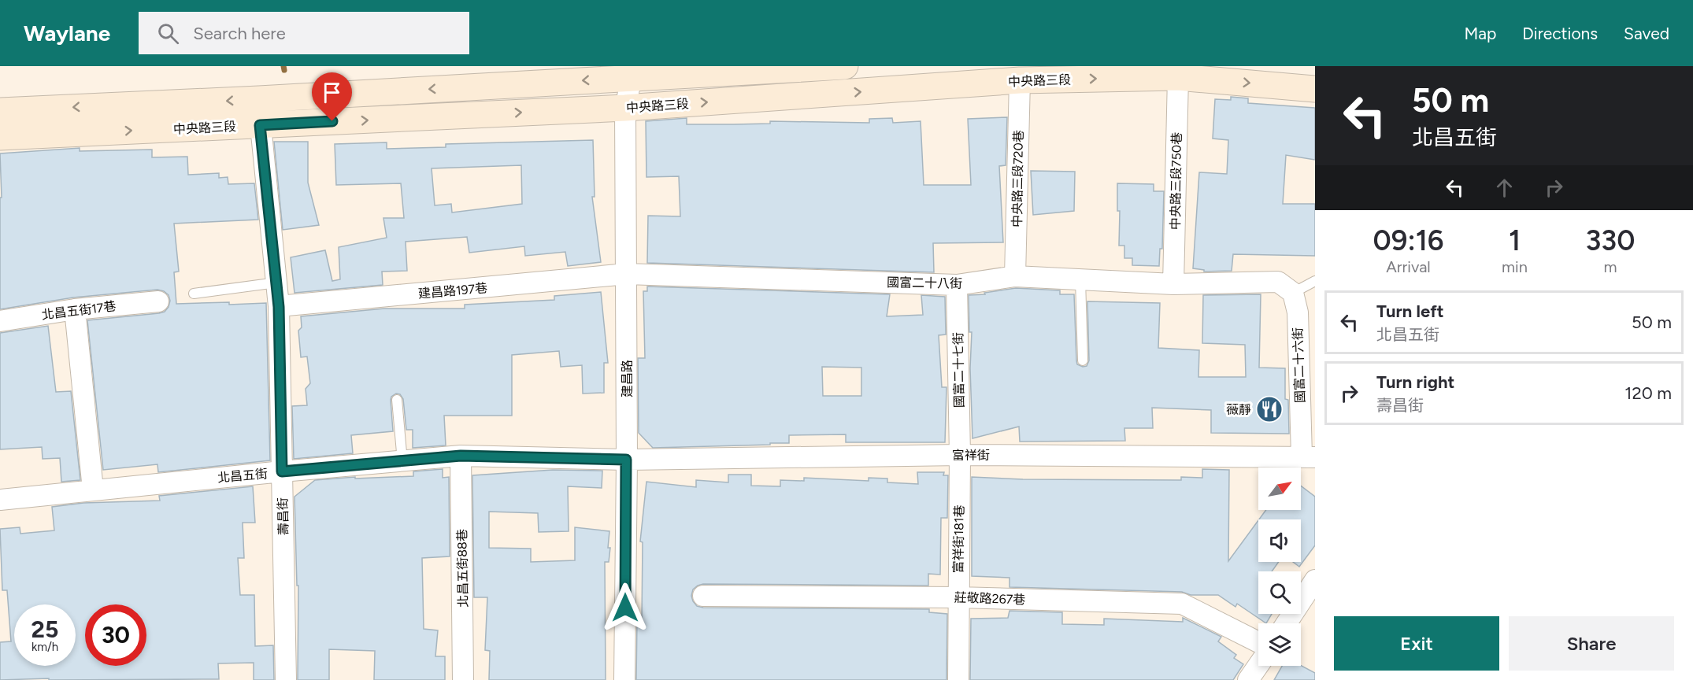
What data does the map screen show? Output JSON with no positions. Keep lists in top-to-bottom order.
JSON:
{
  "streets": {
    "street": [
      "中央路三段",
      "中央路三段720巷",
      "中央路三段750巷",
      "國富二十八街",
      "建昌路197巷",
      "北昌五街17巷",
      "國富二十六街",
      "國富二十七街",
      "建昌路",
      "富祥街",
      "北昌五街",
      "壽昌街",
      "富祥街181巷",
      "北昌五街88巷",
      "莊敬路267巷"
    ]
  },
  "crossings": [
    ["中央路三段", "中央路三段720巷"],
    ["中央路三段", "中央路三段750巷"],
    ["中央路三段", "建昌路"],
    ["中央路三段", "壽昌街"],
    ["中央路三段720巷", "國富二十八街"],
    ["中央路三段750巷", "國富二十八街"],
    ["國富二十八街", "建昌路197巷"],
    ["國富二十八街", "國富二十六街"],
    ["國富二十八街", "國富二十七街"],
    ["國富二十八街", "建昌路"],
    ["建昌路197巷", "建昌路"],
    ["建昌路197巷", "壽昌街"],
    ["國富二十六街", "富祥街"],
    ["國富二十七街", "富祥街"],
    ["國富二十七街", "富祥街181巷"],
    ["建昌路", "富祥街"],
    ["建昌路", "北昌五街"],
    ["富祥街", "北昌五街"],
    ["富祥街", "富祥街181巷"],
    ["北昌五街", "壽昌街"],
    ["北昌五街", "北昌五街88巷"],
    ["富祥街181巷", "莊敬路267巷"]
  ],
  "places": {
    "restaurant": ["薇靜"]
  },
  "north": "top right",
  "page": {
    "header": "Waylane",
    "search": "Search here",
    "nav": ["Map", "Directions", "Saved"],
    "turn": ["50 m", "北昌五街"],
    "eta": [
      "09:16",
      "Arrival",
      "1",
      "min",
      "330",
      "m"
    ],
    "list": [
      {
        "name": "Turn left",
        "note": "北昌五街",
        "value": "50 m"
      },
      {
        "name": "Turn right",
        "note": "壽昌街",
        "value": "120 m"
      }
    ],
    "speed": "25 km/h",
    "limit": "30",
    "buttons": ["Exit", "Share"]
  }
}
